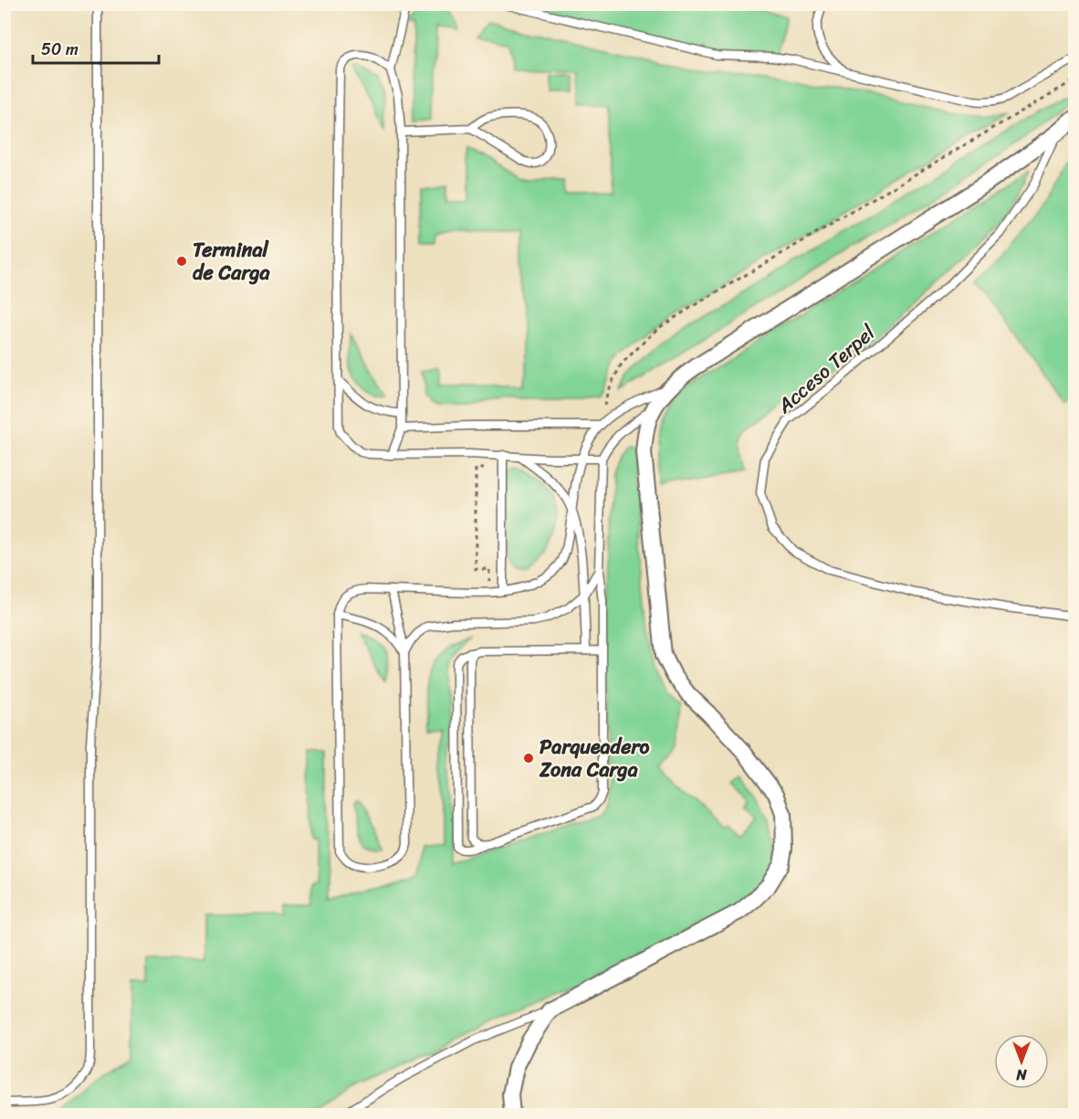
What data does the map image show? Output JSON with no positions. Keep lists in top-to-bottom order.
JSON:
{
  "streets": {
    "lane": ["Acceso Terpel"]
  },
  "places": ["Terminal de Carga", "Parqueadero Zona Carga"],
  "scale_bar": "50 m",
  "north": "bottom"
}
